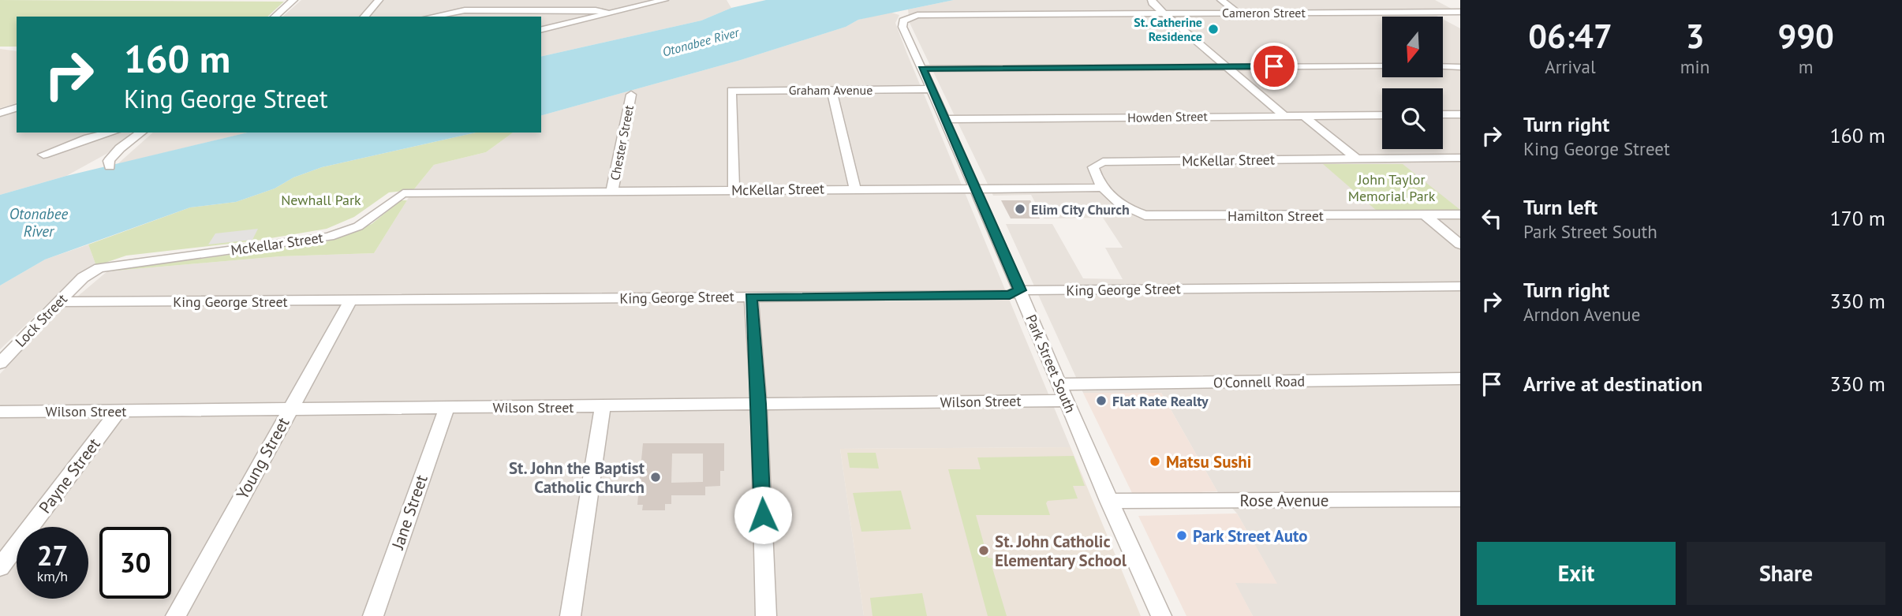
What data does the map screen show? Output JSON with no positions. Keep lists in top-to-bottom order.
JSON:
{
  "streets": {
    "street": [
      "Cameron Street",
      "Graham Avenue",
      "Howden Street",
      "Chester Street",
      "McKellar Street",
      "Hamilton Street",
      "King George Street",
      "Lock Street",
      "Park Street South",
      "O'Connell Road",
      "Wilson Street",
      "Young Street",
      "Payne Street",
      "Rose Avenue",
      "Jane Street"
    ]
  },
  "crossings": [
    ["Cameron Street", "Park Street South"],
    ["Graham Avenue", "McKellar Street"],
    ["Graham Avenue", "Park Street South"],
    ["Howden Street", "Park Street South"],
    ["Chester Street", "McKellar Street"],
    ["McKellar Street", "Hamilton Street"],
    ["McKellar Street", "Lock Street"],
    ["McKellar Street", "Park Street South"],
    ["King George Street", "Lock Street"],
    ["King George Street", "Park Street South"],
    ["King George Street", "Young Street"],
    ["Park Street South", "O'Connell Road"],
    ["Park Street South", "Wilson Street"],
    ["Park Street South", "Rose Avenue"],
    ["Wilson Street", "Young Street"],
    ["Wilson Street", "Payne Street"],
    ["Wilson Street", "Jane Street"]
  ],
  "water": ["Otonabee River"],
  "parks": ["John Taylor Memorial Park", "Newhall Park"],
  "places": [
    "St. Catherine Residence",
    "Elim City Church",
    "Flat Rate Realty",
    "Matsu Sushi",
    "St. John the Baptist Catholic Church",
    "Park Street Auto",
    "St. John Catholic Elementary School"
  ],
  "north": "bottom",
  "page": {
    "eta": [
      "06:47",
      "Arrival",
      "3",
      "min",
      "990",
      "m"
    ],
    "turn": ["160 m", "King George Street"],
    "list": [
      {
        "name": "Turn right",
        "note": "King George Street",
        "value": "160 m"
      },
      {
        "name": "Turn left",
        "note": "Park Street South",
        "value": "170 m"
      },
      {
        "name": "Turn right",
        "note": "Arndon Avenue",
        "value": "330 m"
      },
      {
        "name": "Arrive at destination",
        "value": "330 m"
      }
    ],
    "speed": "27 km/h",
    "limit": "30",
    "buttons": ["Exit", "Share"]
  }
}
